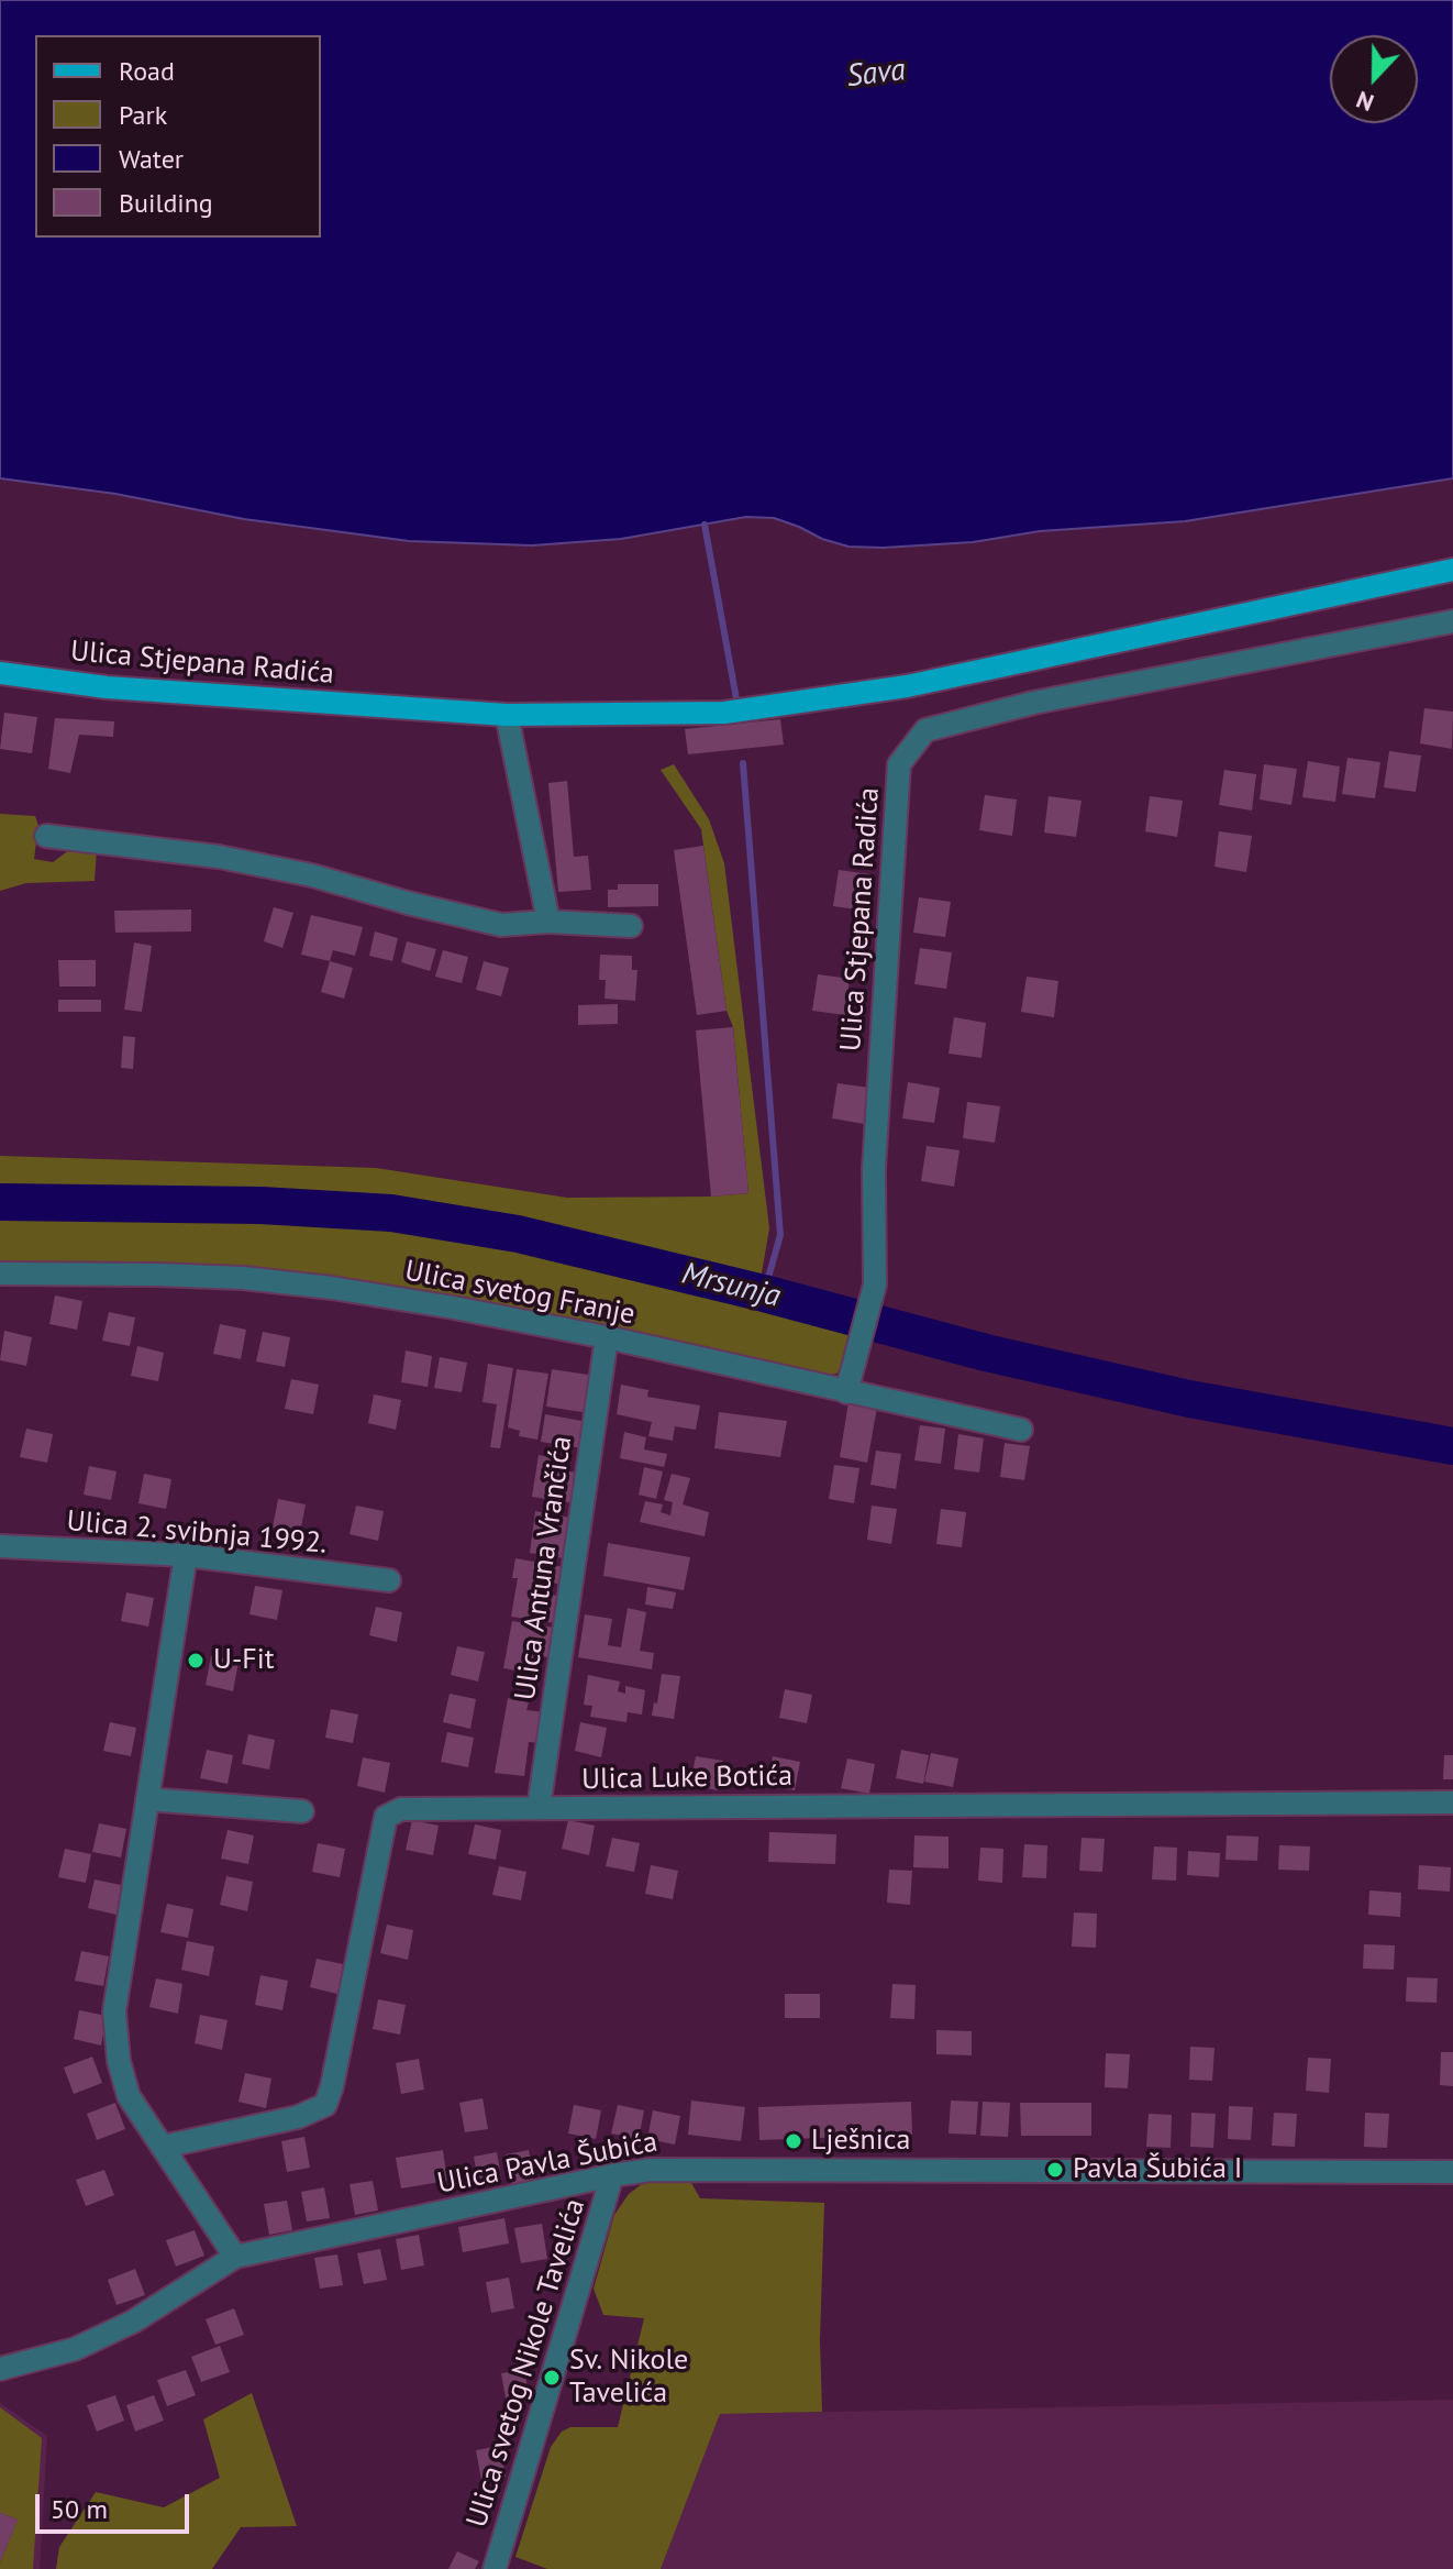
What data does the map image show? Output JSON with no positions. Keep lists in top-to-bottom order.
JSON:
{
  "streets": {
    "main road": ["Ulica Stjepana Radića"],
    "street": [
      "Ulica svetog Franje",
      "Ulica 2. svibnja 1992.",
      "Ulica Antuna Vrančića",
      "Ulica Luke Botića",
      "Ulica Pavla Šubića",
      "Ulica svetog Nikole Tavelića"
    ]
  },
  "crossings": [
    ["Ulica Stjepana Radića", "Ulica svetog Franje"],
    ["Ulica svetog Franje", "Ulica Antuna Vrančića"],
    ["Ulica Antuna Vrančića", "Ulica Luke Botića"],
    ["Ulica Pavla Šubića", "Ulica svetog Nikole Tavelića"]
  ],
  "water": ["Sava", "Mrsunja"],
  "places": [
    "U-Fit",
    "Lješnica",
    "Pavla Šubića I",
    "Sv. Nikole Tavelića"
  ],
  "legend": [
    "Road",
    "Park",
    "Water",
    "Building"
  ],
  "scale_bar": "50 m",
  "north": "bottom"
}
